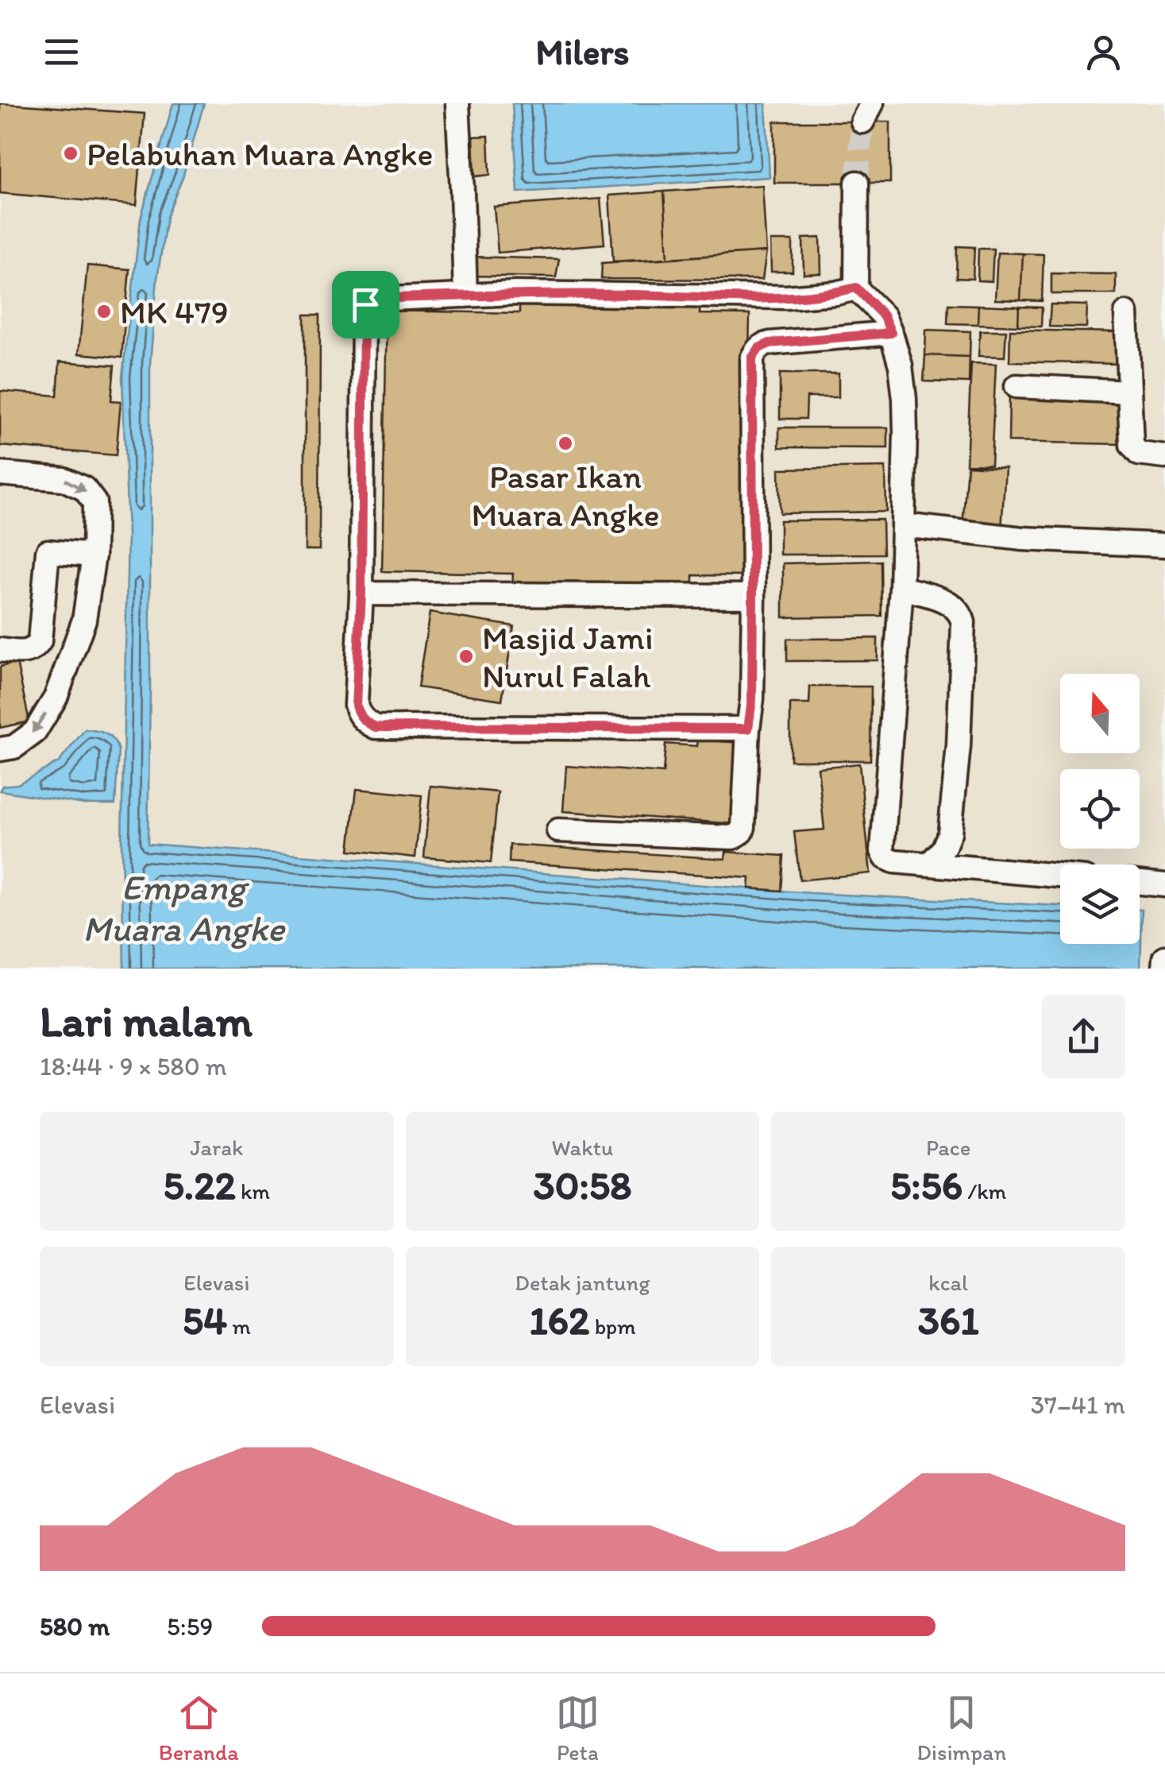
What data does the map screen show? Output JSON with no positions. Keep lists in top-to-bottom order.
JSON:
{
  "water": ["Empang Muara Angke"],
  "places": [
    "Pelabuhan Muara Angke",
    "MK 479",
    "Pasar Ikan Muara Angke",
    "Masjid Jami Nurul Falah"
  ],
  "north": "top",
  "page": {
    "header": "Milers",
    "heading": ["Lari malam", "18:44 · 9 × 580 m"],
    "stats": [
      ["Jarak", "5.22 km"],
      ["Waktu", "30:58"],
      ["Pace", "5:56 /km"],
      ["Elevasi", "54 m"],
      ["Detak jantung", "162 bpm"],
      ["kcal", "361"]
    ],
    "chart": ["Elevasi", "37–41 m"],
    "list": [
      {
        "name": "580 m",
        "note": "5:59"
      }
    ],
    "tabs": ["Beranda", "Peta", "Disimpan"]
  }
}
